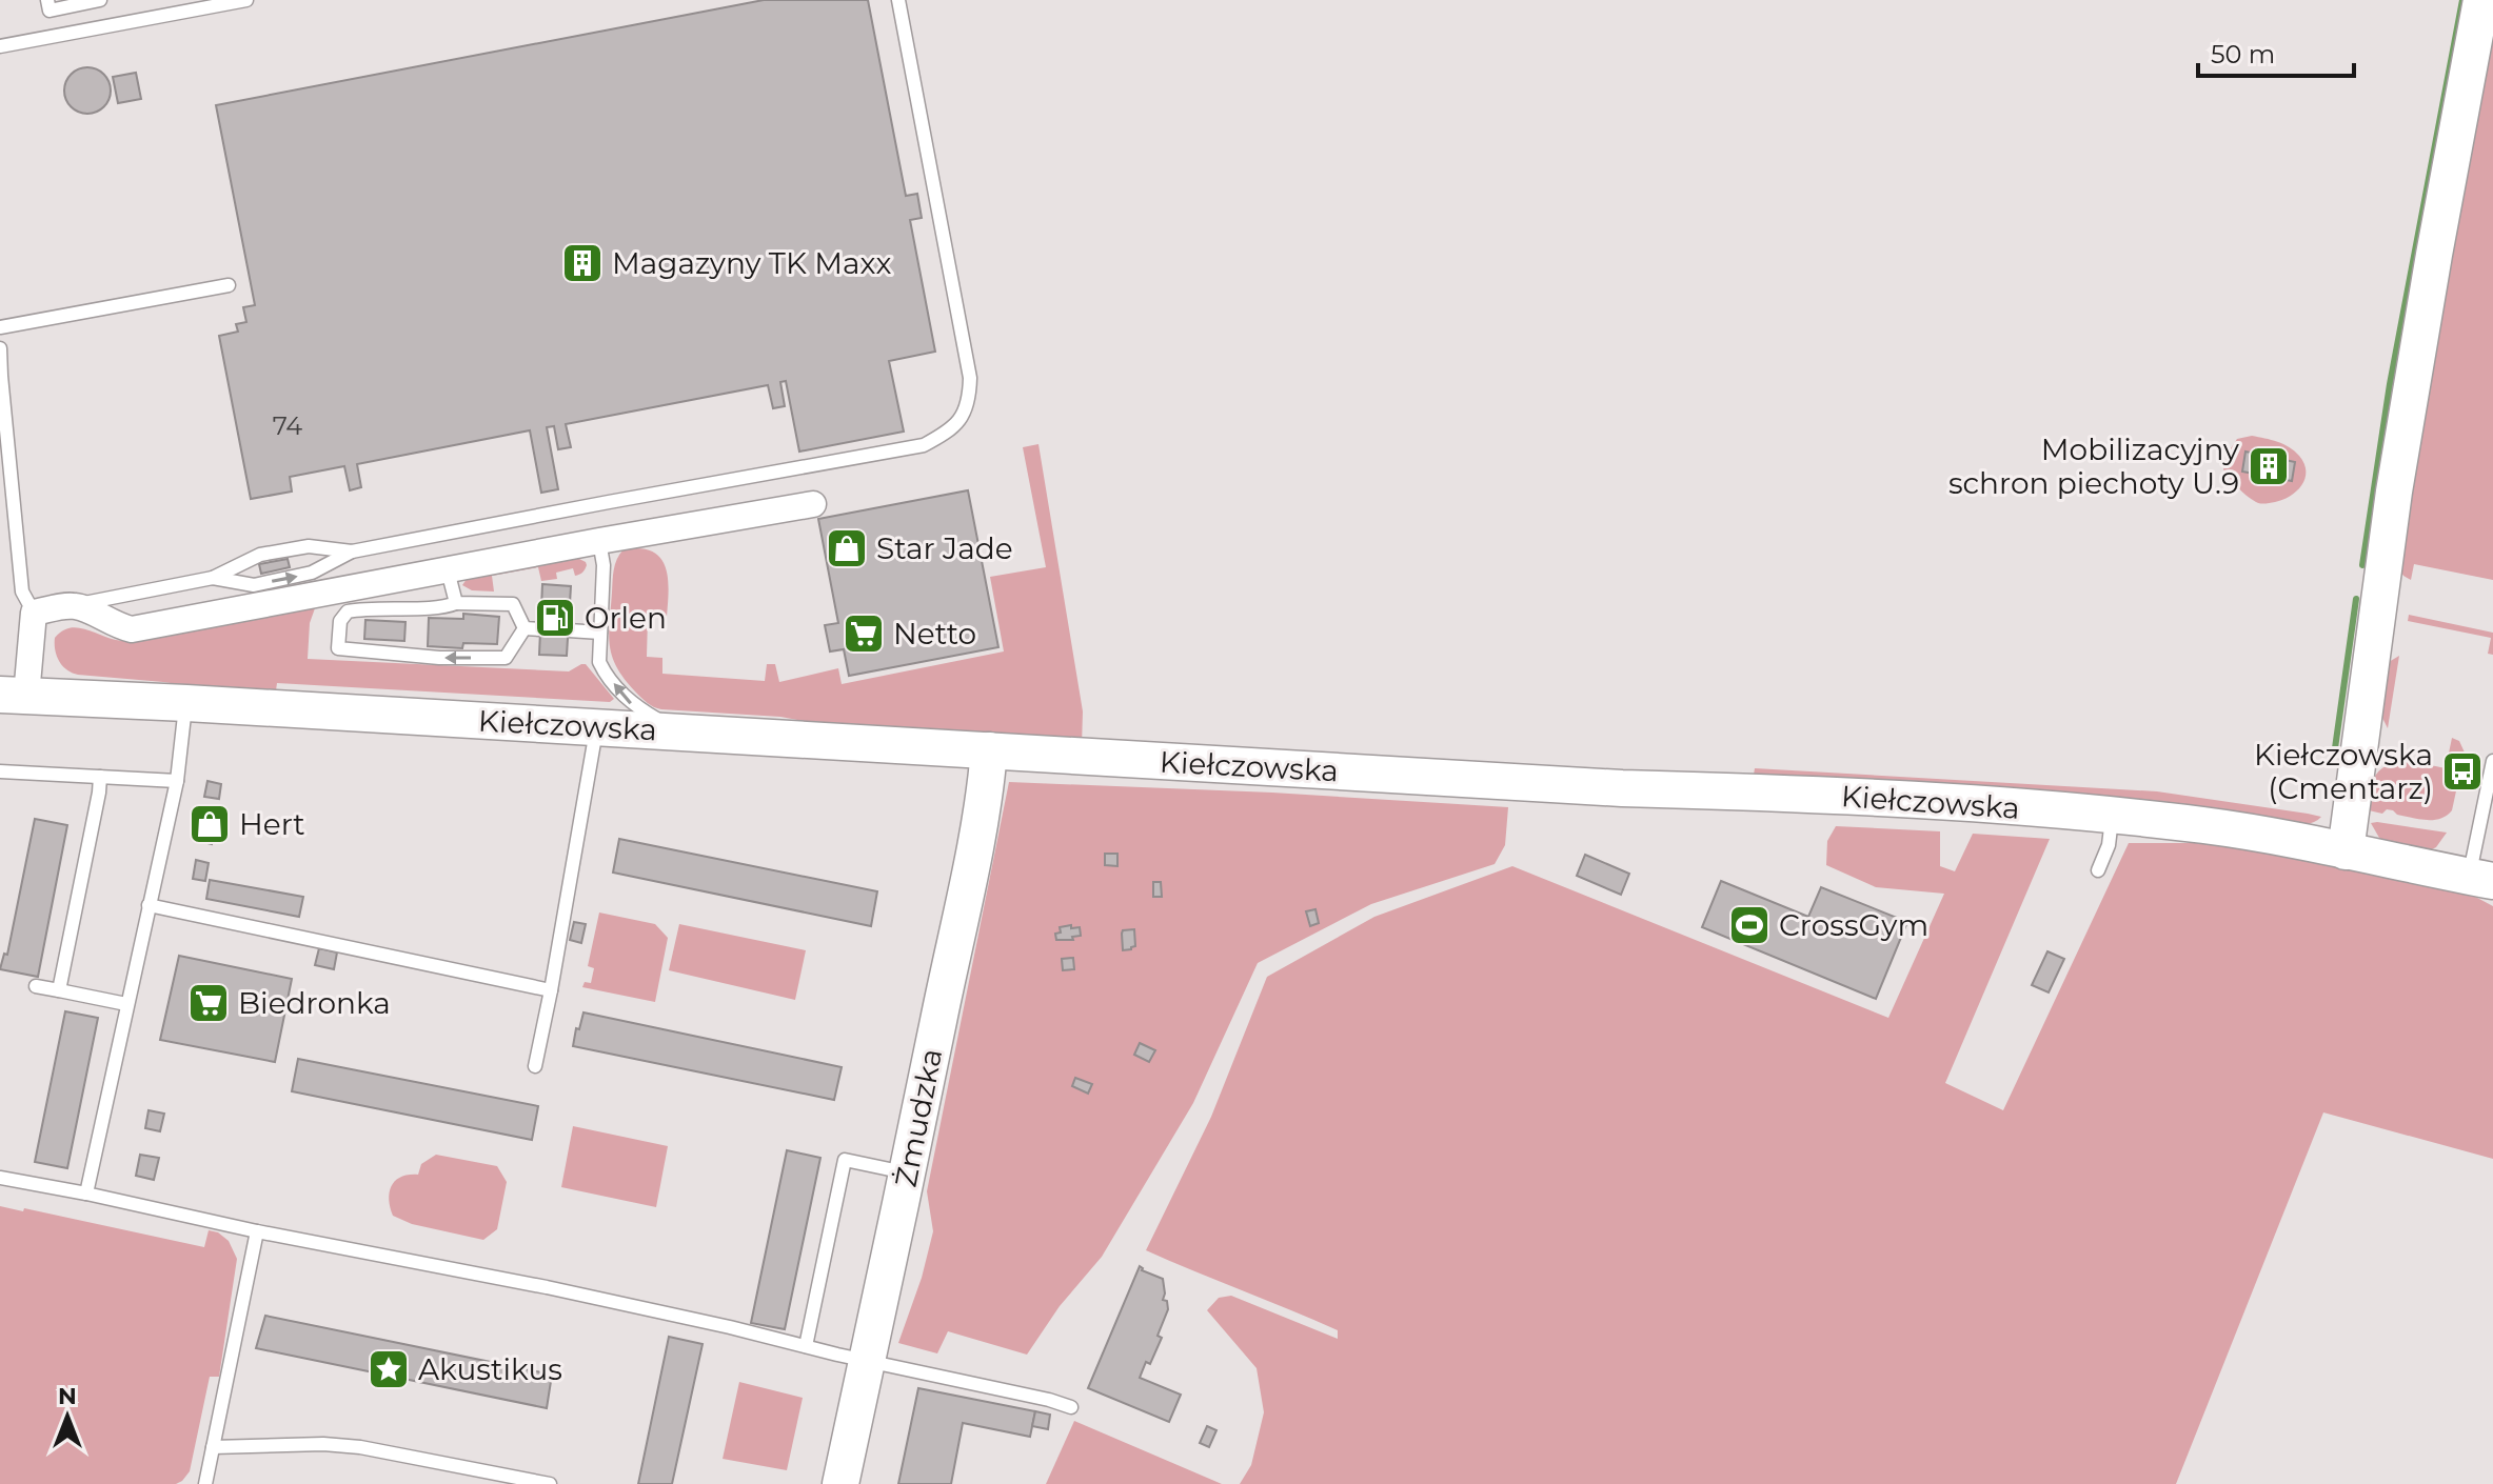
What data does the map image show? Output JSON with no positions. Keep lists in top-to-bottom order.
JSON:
{
  "streets": {
    "street": ["Kiełczowska", "Żmudzka"]
  },
  "crossings": [
    ["Kiełczowska", "Żmudzka"]
  ],
  "places": {
    "building": ["Magazyny TK Maxx", "Mobilizacyjny schron piechoty U.9"],
    "shop": ["Star Jade", "Hert"],
    "fuel station": ["Orlen"],
    "supermarket": ["Netto", "Biedronka"],
    "bus stop": ["Kiełczowska (Cmentarz)"],
    "sports": ["CrossGym"],
    "place": ["Akustikus"]
  },
  "house_numbers": ["74"],
  "scale_bar": "50 m",
  "north": "top"
}
